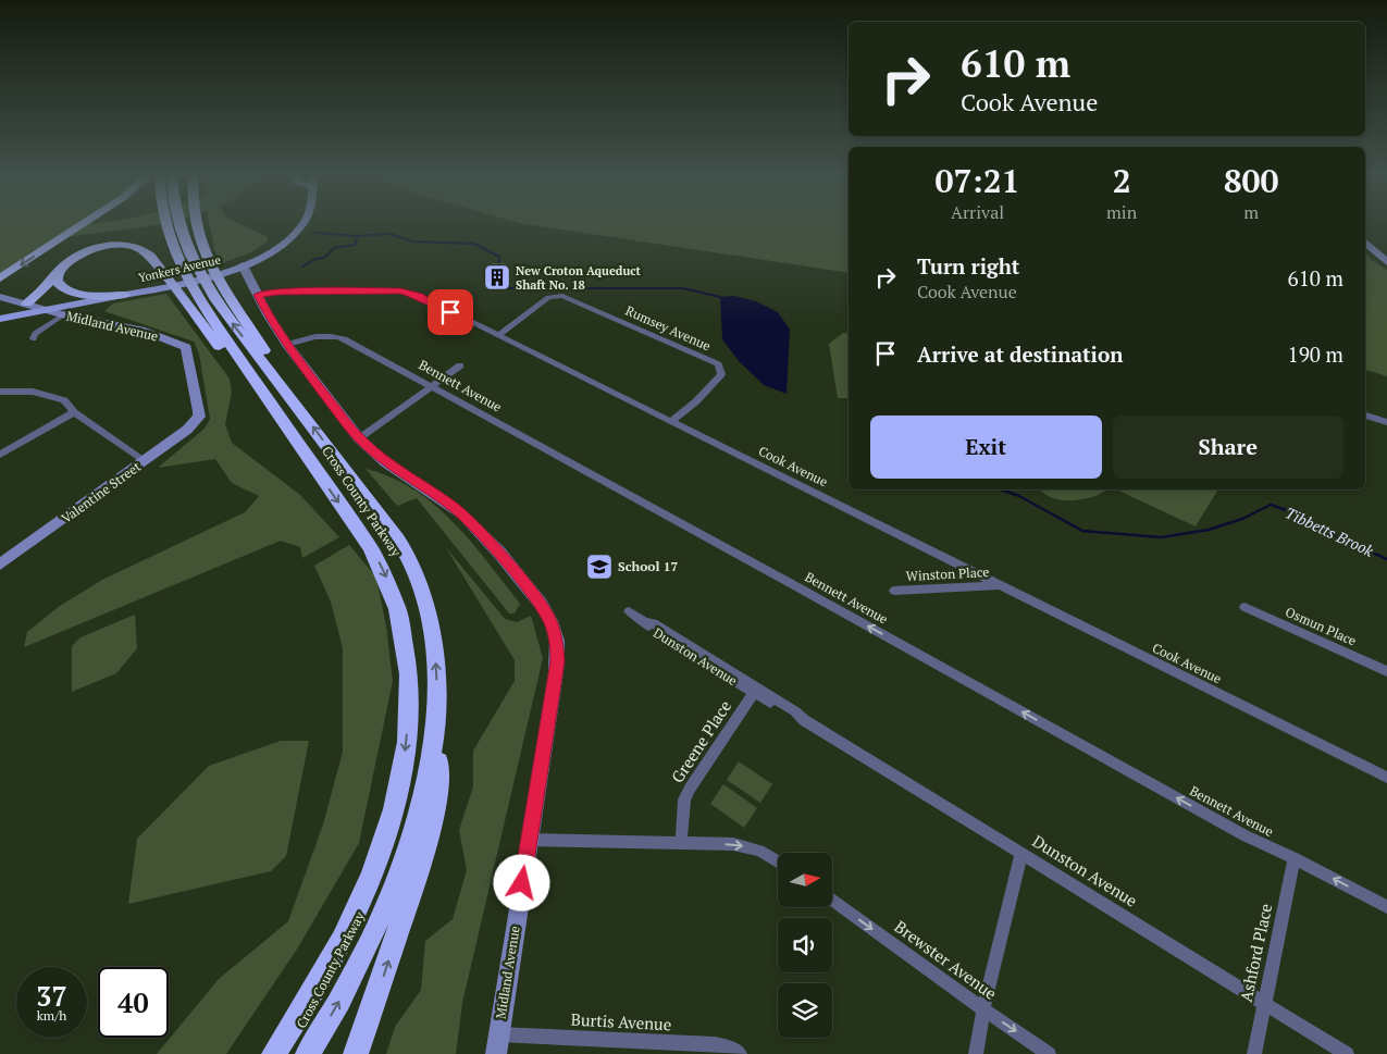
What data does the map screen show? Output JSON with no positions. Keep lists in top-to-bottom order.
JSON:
{
  "streets": {
    "highway": ["Cross County Parkway"],
    "main road": ["Yonkers Avenue"],
    "street": [
      "Midland Avenue",
      "Rumsey Avenue",
      "Bennett Avenue",
      "Cook Avenue",
      "Valentine Street",
      "Winston Place",
      "Osmun Place",
      "Dunston Avenue",
      "Greene Place",
      "Ashford Place",
      "Brewster Avenue",
      "Burtis Avenue"
    ]
  },
  "crossings": [
    ["Yonkers Avenue", "Midland Avenue"],
    ["Midland Avenue", "Bennett Avenue"],
    ["Midland Avenue", "Cook Avenue"],
    ["Midland Avenue", "Valentine Street"],
    ["Midland Avenue", "Burtis Avenue"],
    ["Rumsey Avenue", "Cook Avenue"],
    ["Bennett Avenue", "Ashford Place"],
    ["Cook Avenue", "Winston Place"],
    ["Dunston Avenue", "Greene Place"],
    ["Dunston Avenue", "Ashford Place"]
  ],
  "one_way": ["Bennett Avenue", "Brewster Avenue"],
  "water": ["Tibbetts Brook"],
  "places": {
    "building": ["New Croton Aqueduct Shaft No. 18"],
    "school or university": ["School 17"]
  },
  "north": "right",
  "page": {
    "turn": ["610 m", "Cook Avenue"],
    "eta": [
      "07:21",
      "Arrival",
      "2",
      "min",
      "800",
      "m"
    ],
    "list": [
      {
        "name": "Turn right",
        "note": "Cook Avenue",
        "value": "610 m"
      },
      {
        "name": "Arrive at destination",
        "value": "190 m"
      }
    ],
    "buttons": ["Exit", "Share"],
    "speed": "37 km/h",
    "limit": "40"
  }
}
